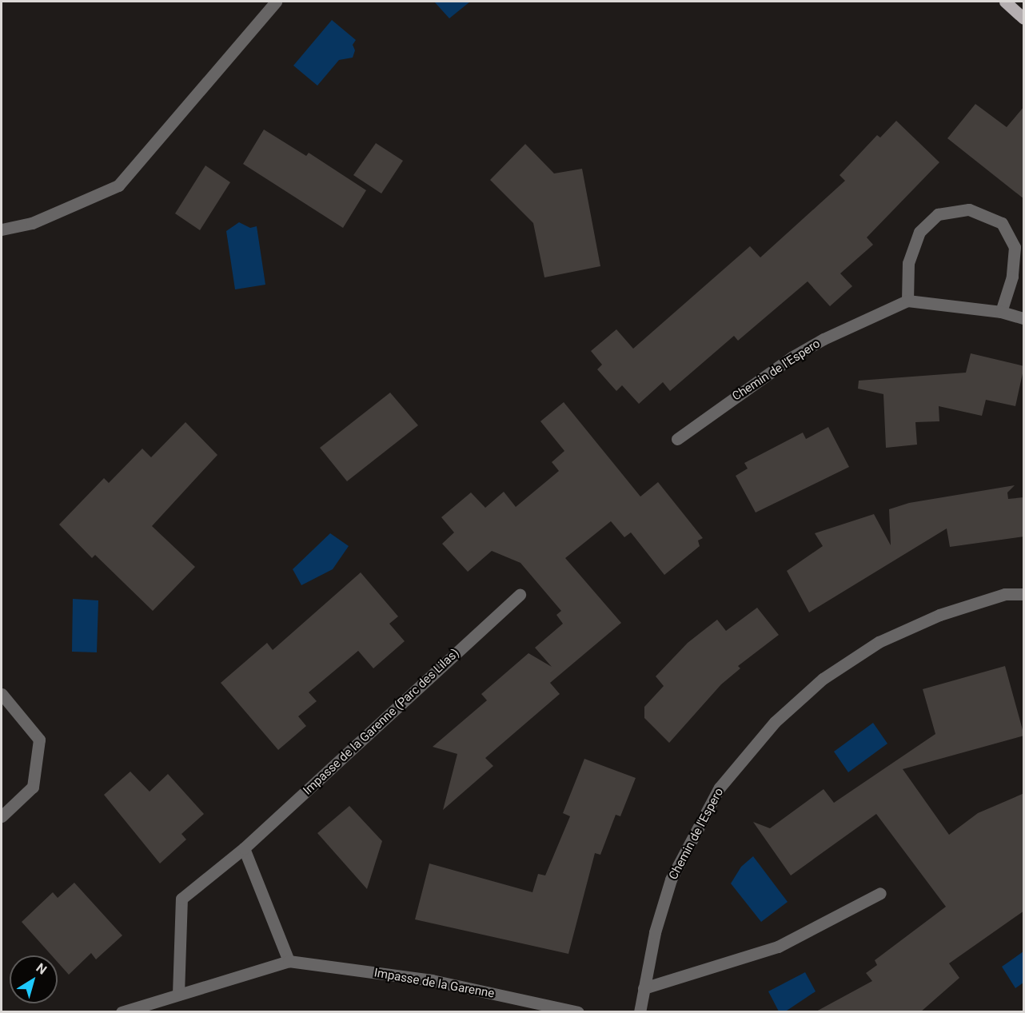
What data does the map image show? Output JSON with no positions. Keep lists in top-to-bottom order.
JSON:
{
  "streets": {
    "street": ["Chemin de l'Espero", "Impasse de la Garenne (Parc des Lilas)", "Impasse de la Garenne"]
  },
  "north": "top right"
}
